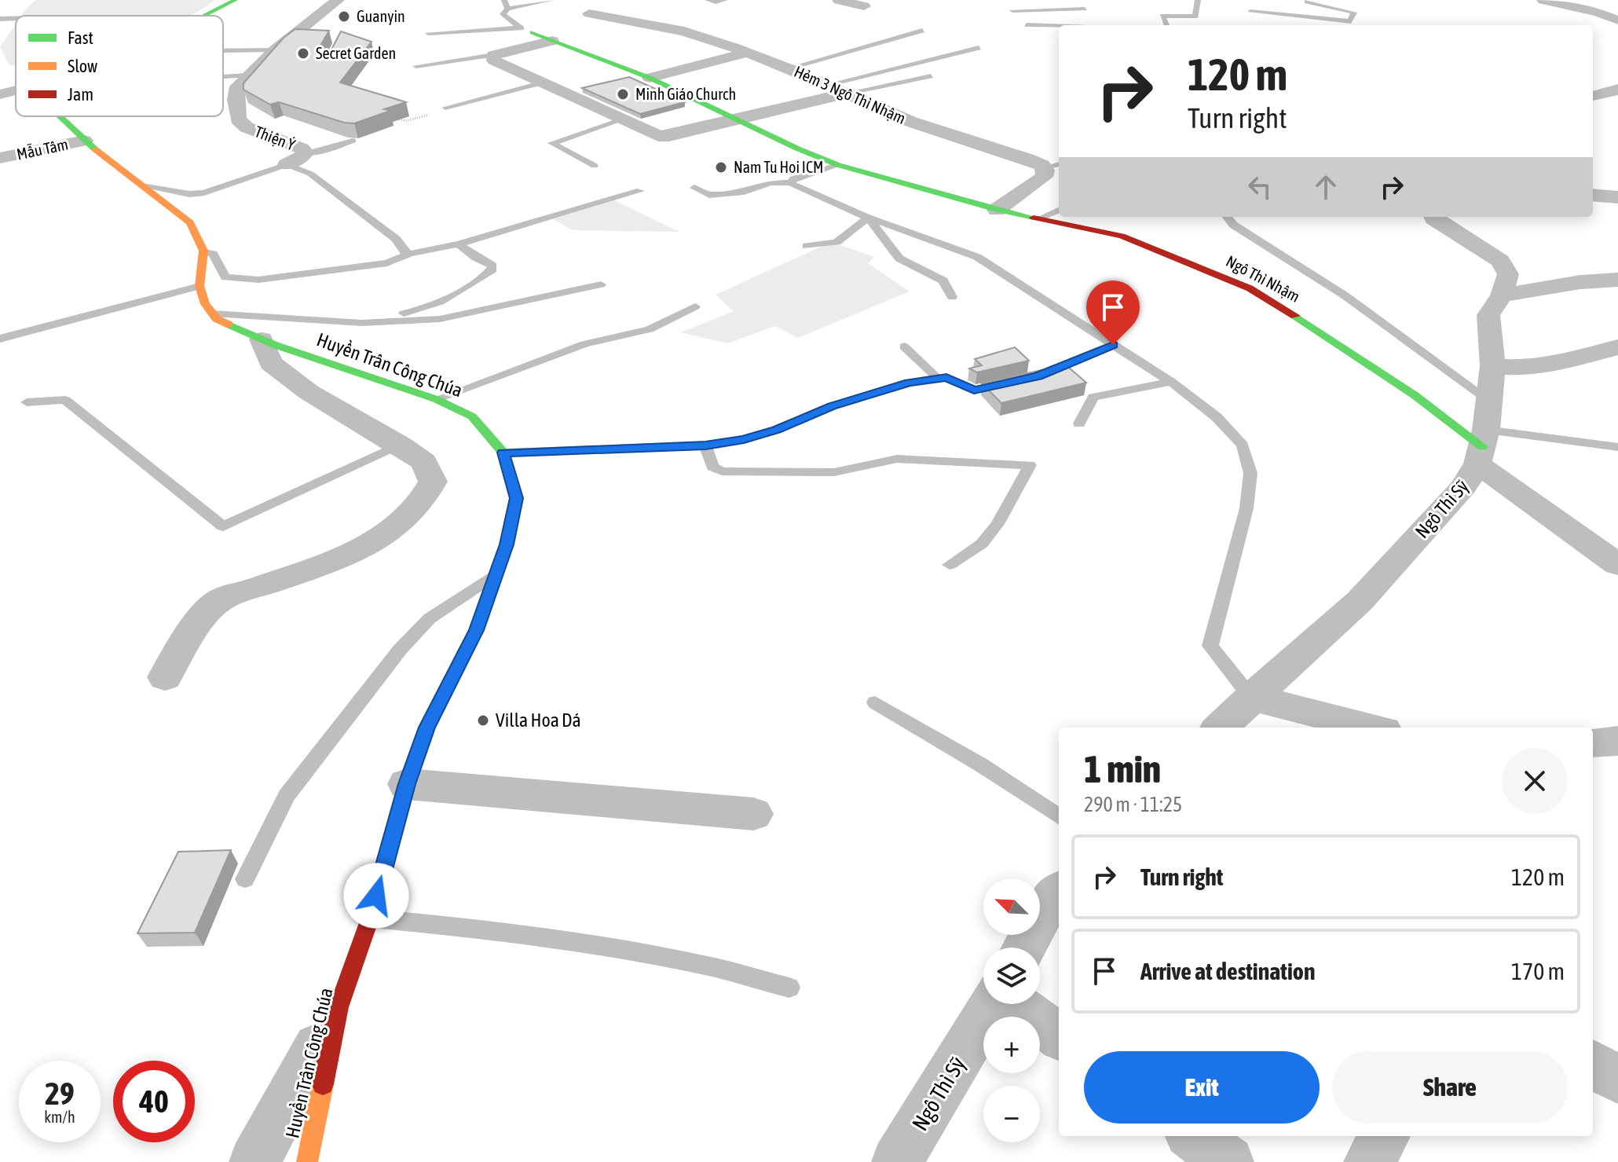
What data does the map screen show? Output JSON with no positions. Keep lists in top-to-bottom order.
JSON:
{
  "streets": {
    "street": [
      "Hẻm 3 Ngô Thì Nhậm",
      "Thiện Ý",
      "Mẫu Tâm",
      "Ngô Thì Nhậm",
      "Huyền Trân Công Chúa",
      "Ngô Thì Sỹ"
    ]
  },
  "crossings": [
    ["Ngô Thì Nhậm", "Ngô Thì Sỹ"]
  ],
  "places": [
    "Guanyin",
    "Secret Garden",
    "Minh Giáo Church",
    "Nam Tu Hoi ICM",
    "Villa Hoa Dá"
  ],
  "legend": ["Fast", "Slow", "Jam"],
  "north": "top left",
  "page": {
    "turn": ["120 m", "Turn right"],
    "heading": ["1 min", "290 m · 11:25"],
    "list": [
      {
        "name": "Turn right",
        "value": "120 m"
      },
      {
        "name": "Arrive at destination",
        "value": "170 m"
      }
    ],
    "map_buttons": ["+", "−"],
    "buttons": ["Exit", "Share"],
    "speed": "29 km/h",
    "limit": "40"
  }
}
